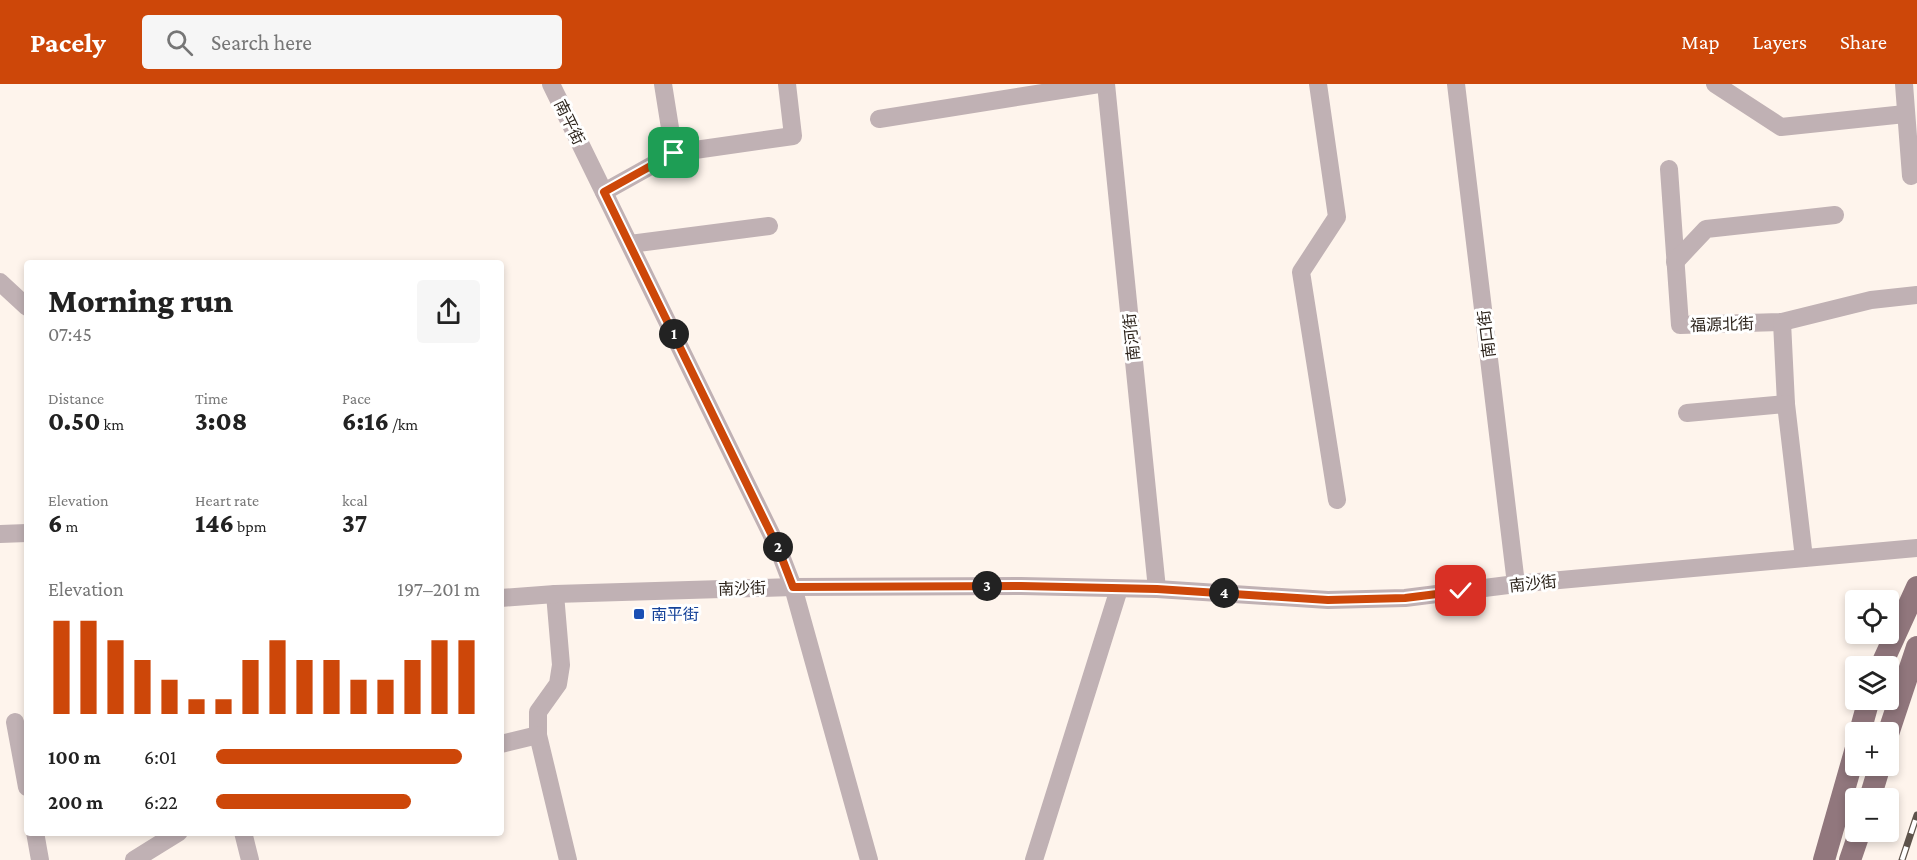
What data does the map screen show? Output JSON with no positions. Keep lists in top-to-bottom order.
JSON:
{
  "streets": {
    "street": [
      "南平街",
      "福源北街",
      "南口街",
      "南河街",
      "南沙街"
    ]
  },
  "crossings": [
    ["南平街", "南沙街"],
    ["南口街", "南沙街"],
    ["南河街", "南沙街"]
  ],
  "places": {
    "transit": ["南平街"]
  },
  "page": {
    "header": "Pacely",
    "search": "Search here",
    "nav": ["Map", "Layers", "Share"],
    "heading": ["Morning run", "07:45"],
    "pins": [
      "1",
      "2",
      "3",
      "4"
    ],
    "stats": [
      ["Distance", "0.50 km"],
      ["Time", "3:08"],
      ["Pace", "6:16 /km"],
      ["Elevation", "6 m"],
      ["Heart rate", "146 bpm"],
      ["kcal", "37"]
    ],
    "chart": ["Elevation", "197–201 m"],
    "map_buttons": ["+", "−"],
    "list": [
      {
        "name": "100 m",
        "note": "6:01"
      },
      {
        "name": "200 m",
        "note": "6:22"
      }
    ]
  }
}
